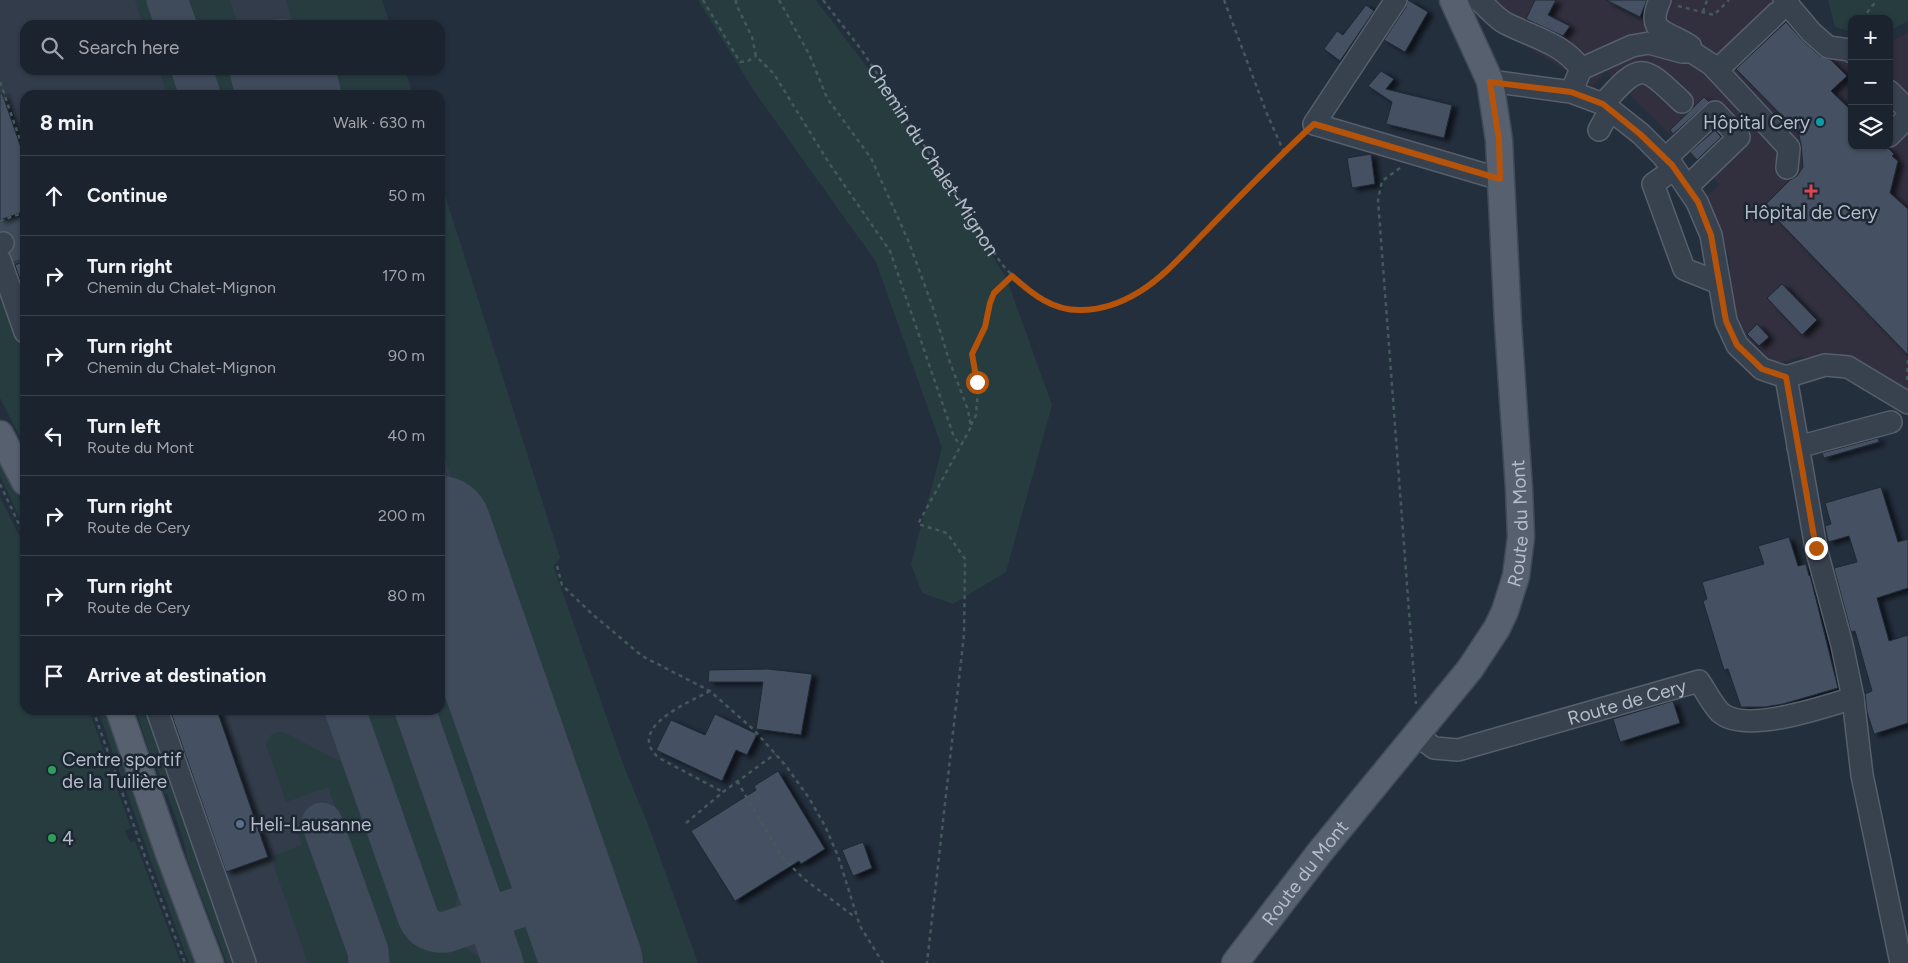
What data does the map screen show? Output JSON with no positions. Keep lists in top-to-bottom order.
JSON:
{
  "streets": {
    "main road": ["Route du Mont"],
    "street": ["Route de Cery"],
    "path": ["Chemin du Chalet-Mignon"]
  },
  "crossings": [
    ["Route du Mont", "Route de Cery"]
  ],
  "places": {
    "other": [
      "Hôpital Cery",
      "Centre sportif de la Tuilière",
      "Heli-Lausanne",
      "4"
    ],
    "health": ["Hôpital de Cery"]
  },
  "page": {
    "map_buttons": ["+", "−"],
    "search": "Search here",
    "heading": ["8 min", "Walk · 630 m"],
    "list": [
      ["Continue", "50 m"],
      ["Turn right", "Chemin du Chalet-Mignon", "170 m"],
      ["Turn right", "Chemin du Chalet-Mignon", "90 m"],
      ["Turn left", "Route du Mont", "40 m"],
      ["Turn right", "Route de Cery", "200 m"],
      ["Turn right", "Route de Cery", "80 m"],
      "Arrive at destination"
    ]
  }
}
